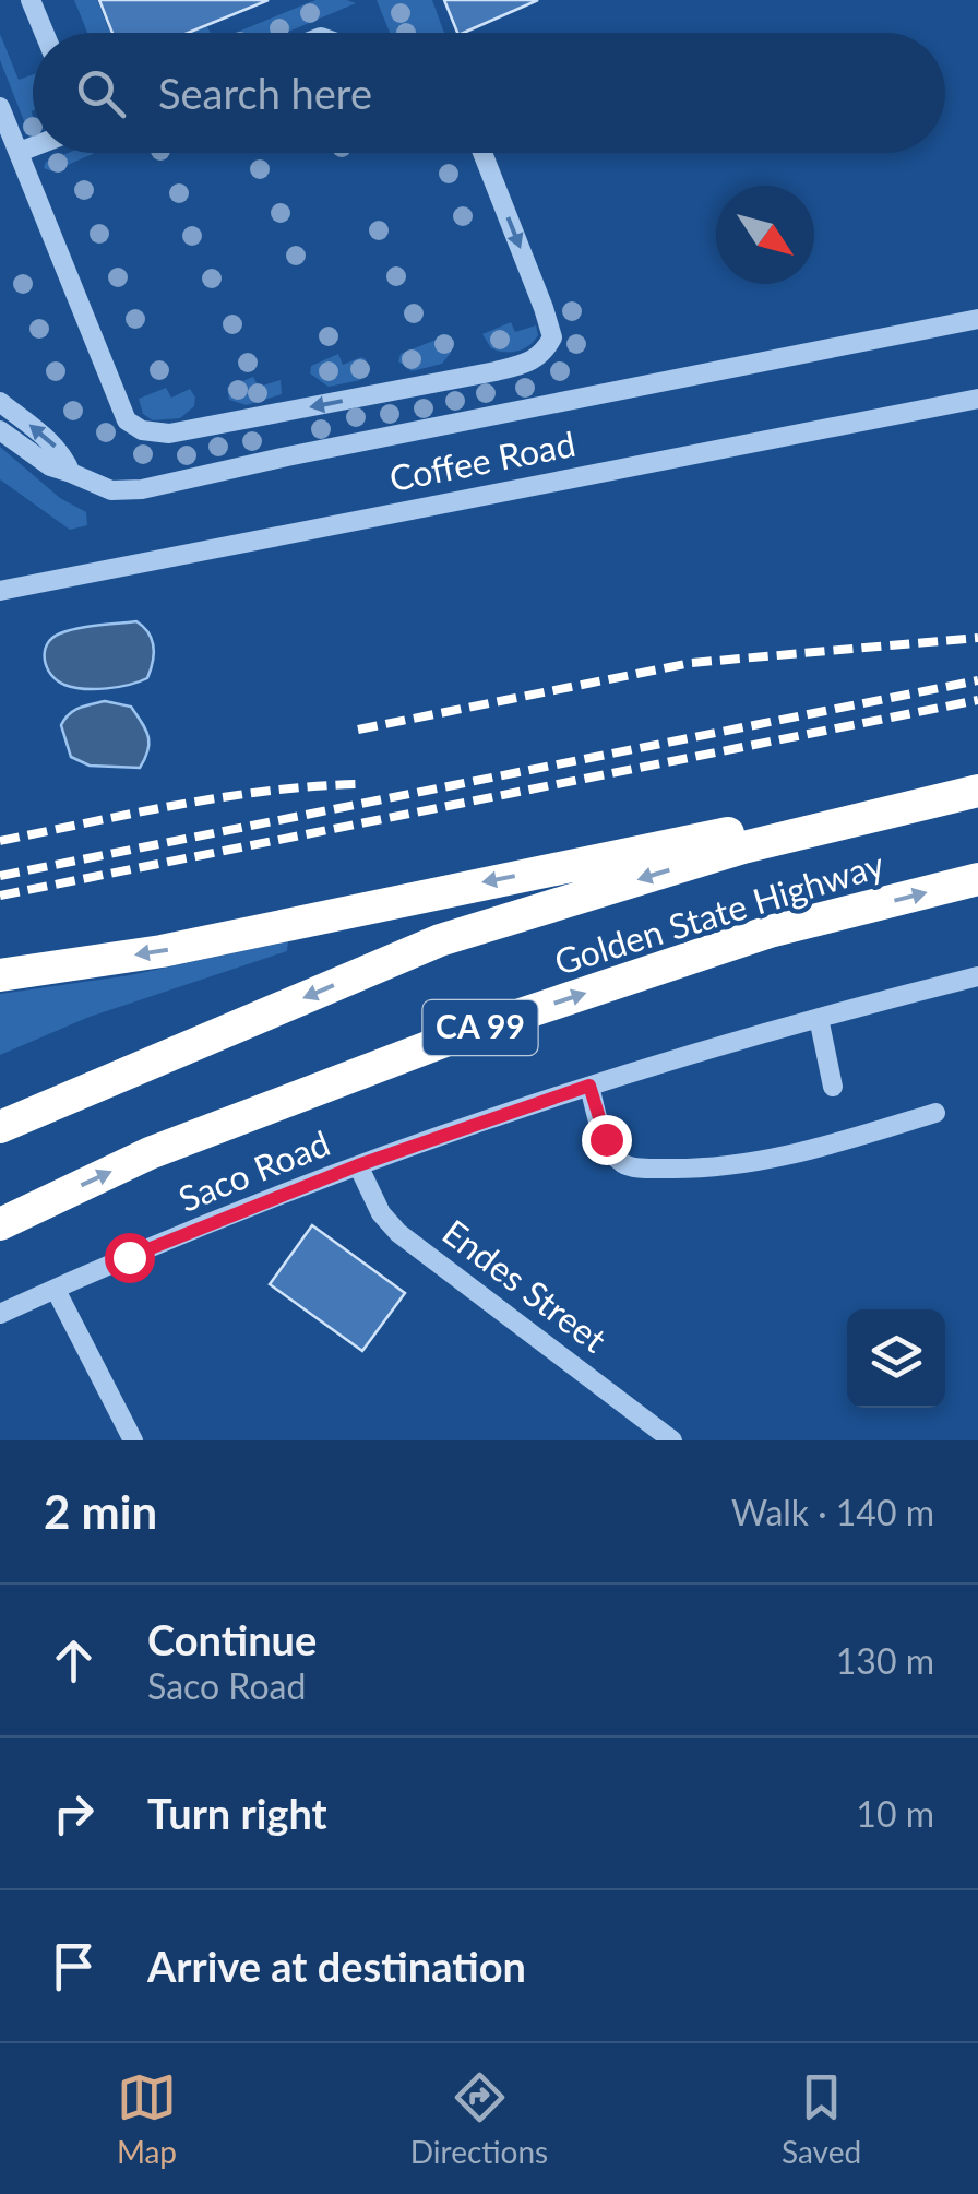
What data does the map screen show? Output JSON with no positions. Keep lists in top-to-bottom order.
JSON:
{
  "streets": {
    "highway": ["Golden State Highway", "CA 99"],
    "street": ["Coffee Road", "Saco Road", "Endes Street"]
  },
  "crossings": [
    ["Saco Road", "Endes Street"]
  ],
  "north": "bottom right",
  "page": {
    "search": "Search here",
    "heading": ["2 min", "Walk · 140 m"],
    "list": [
      ["Continue", "Saco Road", "130 m"],
      ["Turn right", "10 m"],
      "Arrive at destination"
    ],
    "nav": ["Map", "Directions", "Saved"]
  }
}
